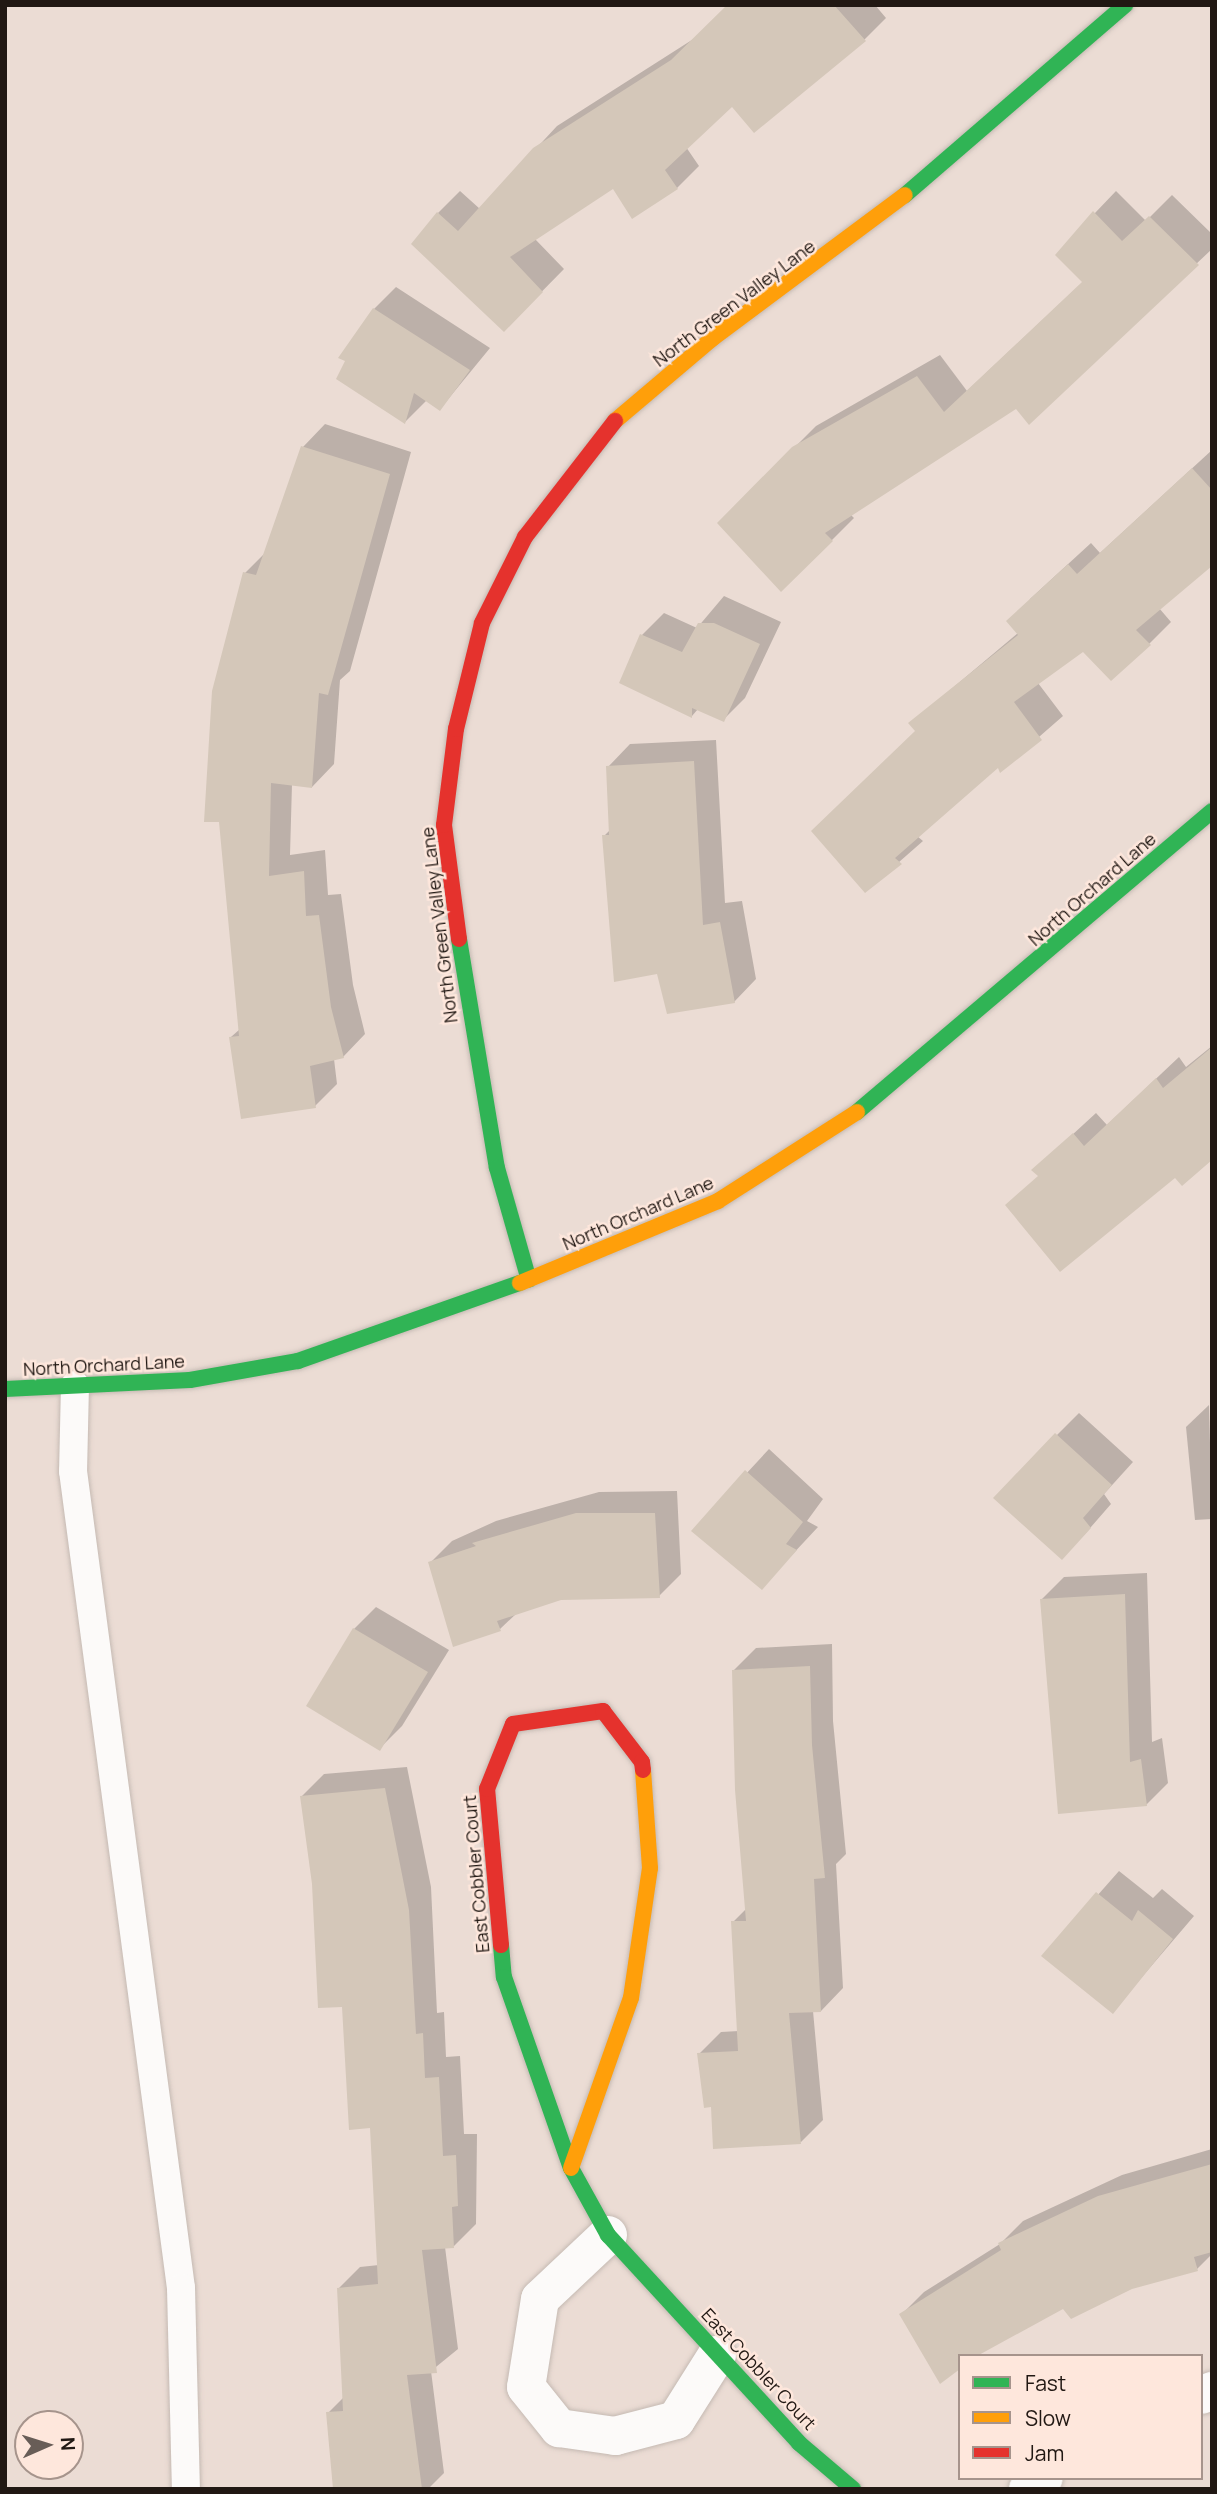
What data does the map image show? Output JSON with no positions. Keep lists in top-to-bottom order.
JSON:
{
  "streets": {
    "street": ["North Green Valley Lane", "North Orchard Lane", "East Cobbler Court"]
  },
  "crossings": [
    ["North Green Valley Lane", "North Orchard Lane"]
  ],
  "legend": ["Fast", "Slow", "Jam"],
  "north": "right"
}
